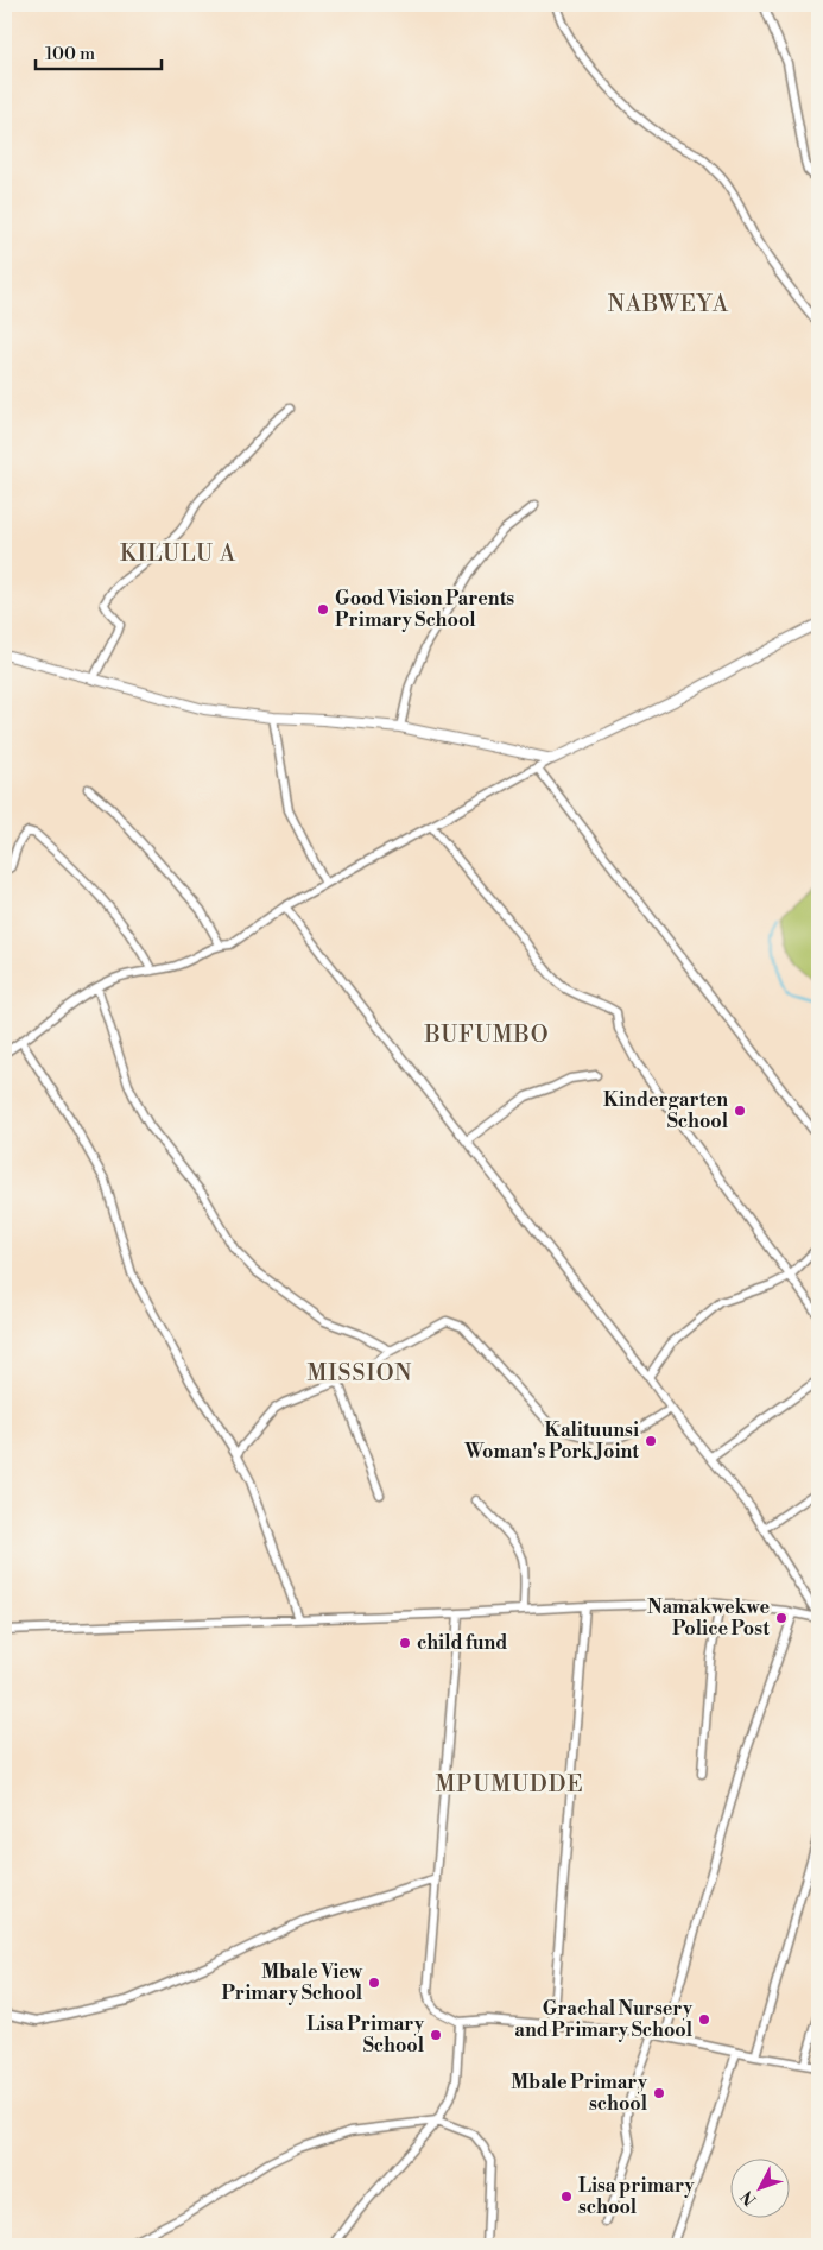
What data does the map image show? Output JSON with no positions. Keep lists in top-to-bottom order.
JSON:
{
  "districts": [
    "NABWEYA",
    "KILULU A",
    "BUFUMBO",
    "MISSION",
    "MPUMUDDE"
  ],
  "places": [
    "Good Vision Parents Primary School",
    "Kindergarten School",
    "Kalituunsi Woman's Pork Joint",
    "Namakwekwe Police Post",
    "child fund",
    "Mbale View Primary School",
    "Grachal Nursery and Primary School",
    "Lisa Primary School",
    "Mbale Primary school",
    "Lisa primary school"
  ],
  "scale_bar": "100 m",
  "north": "bottom left"
}
